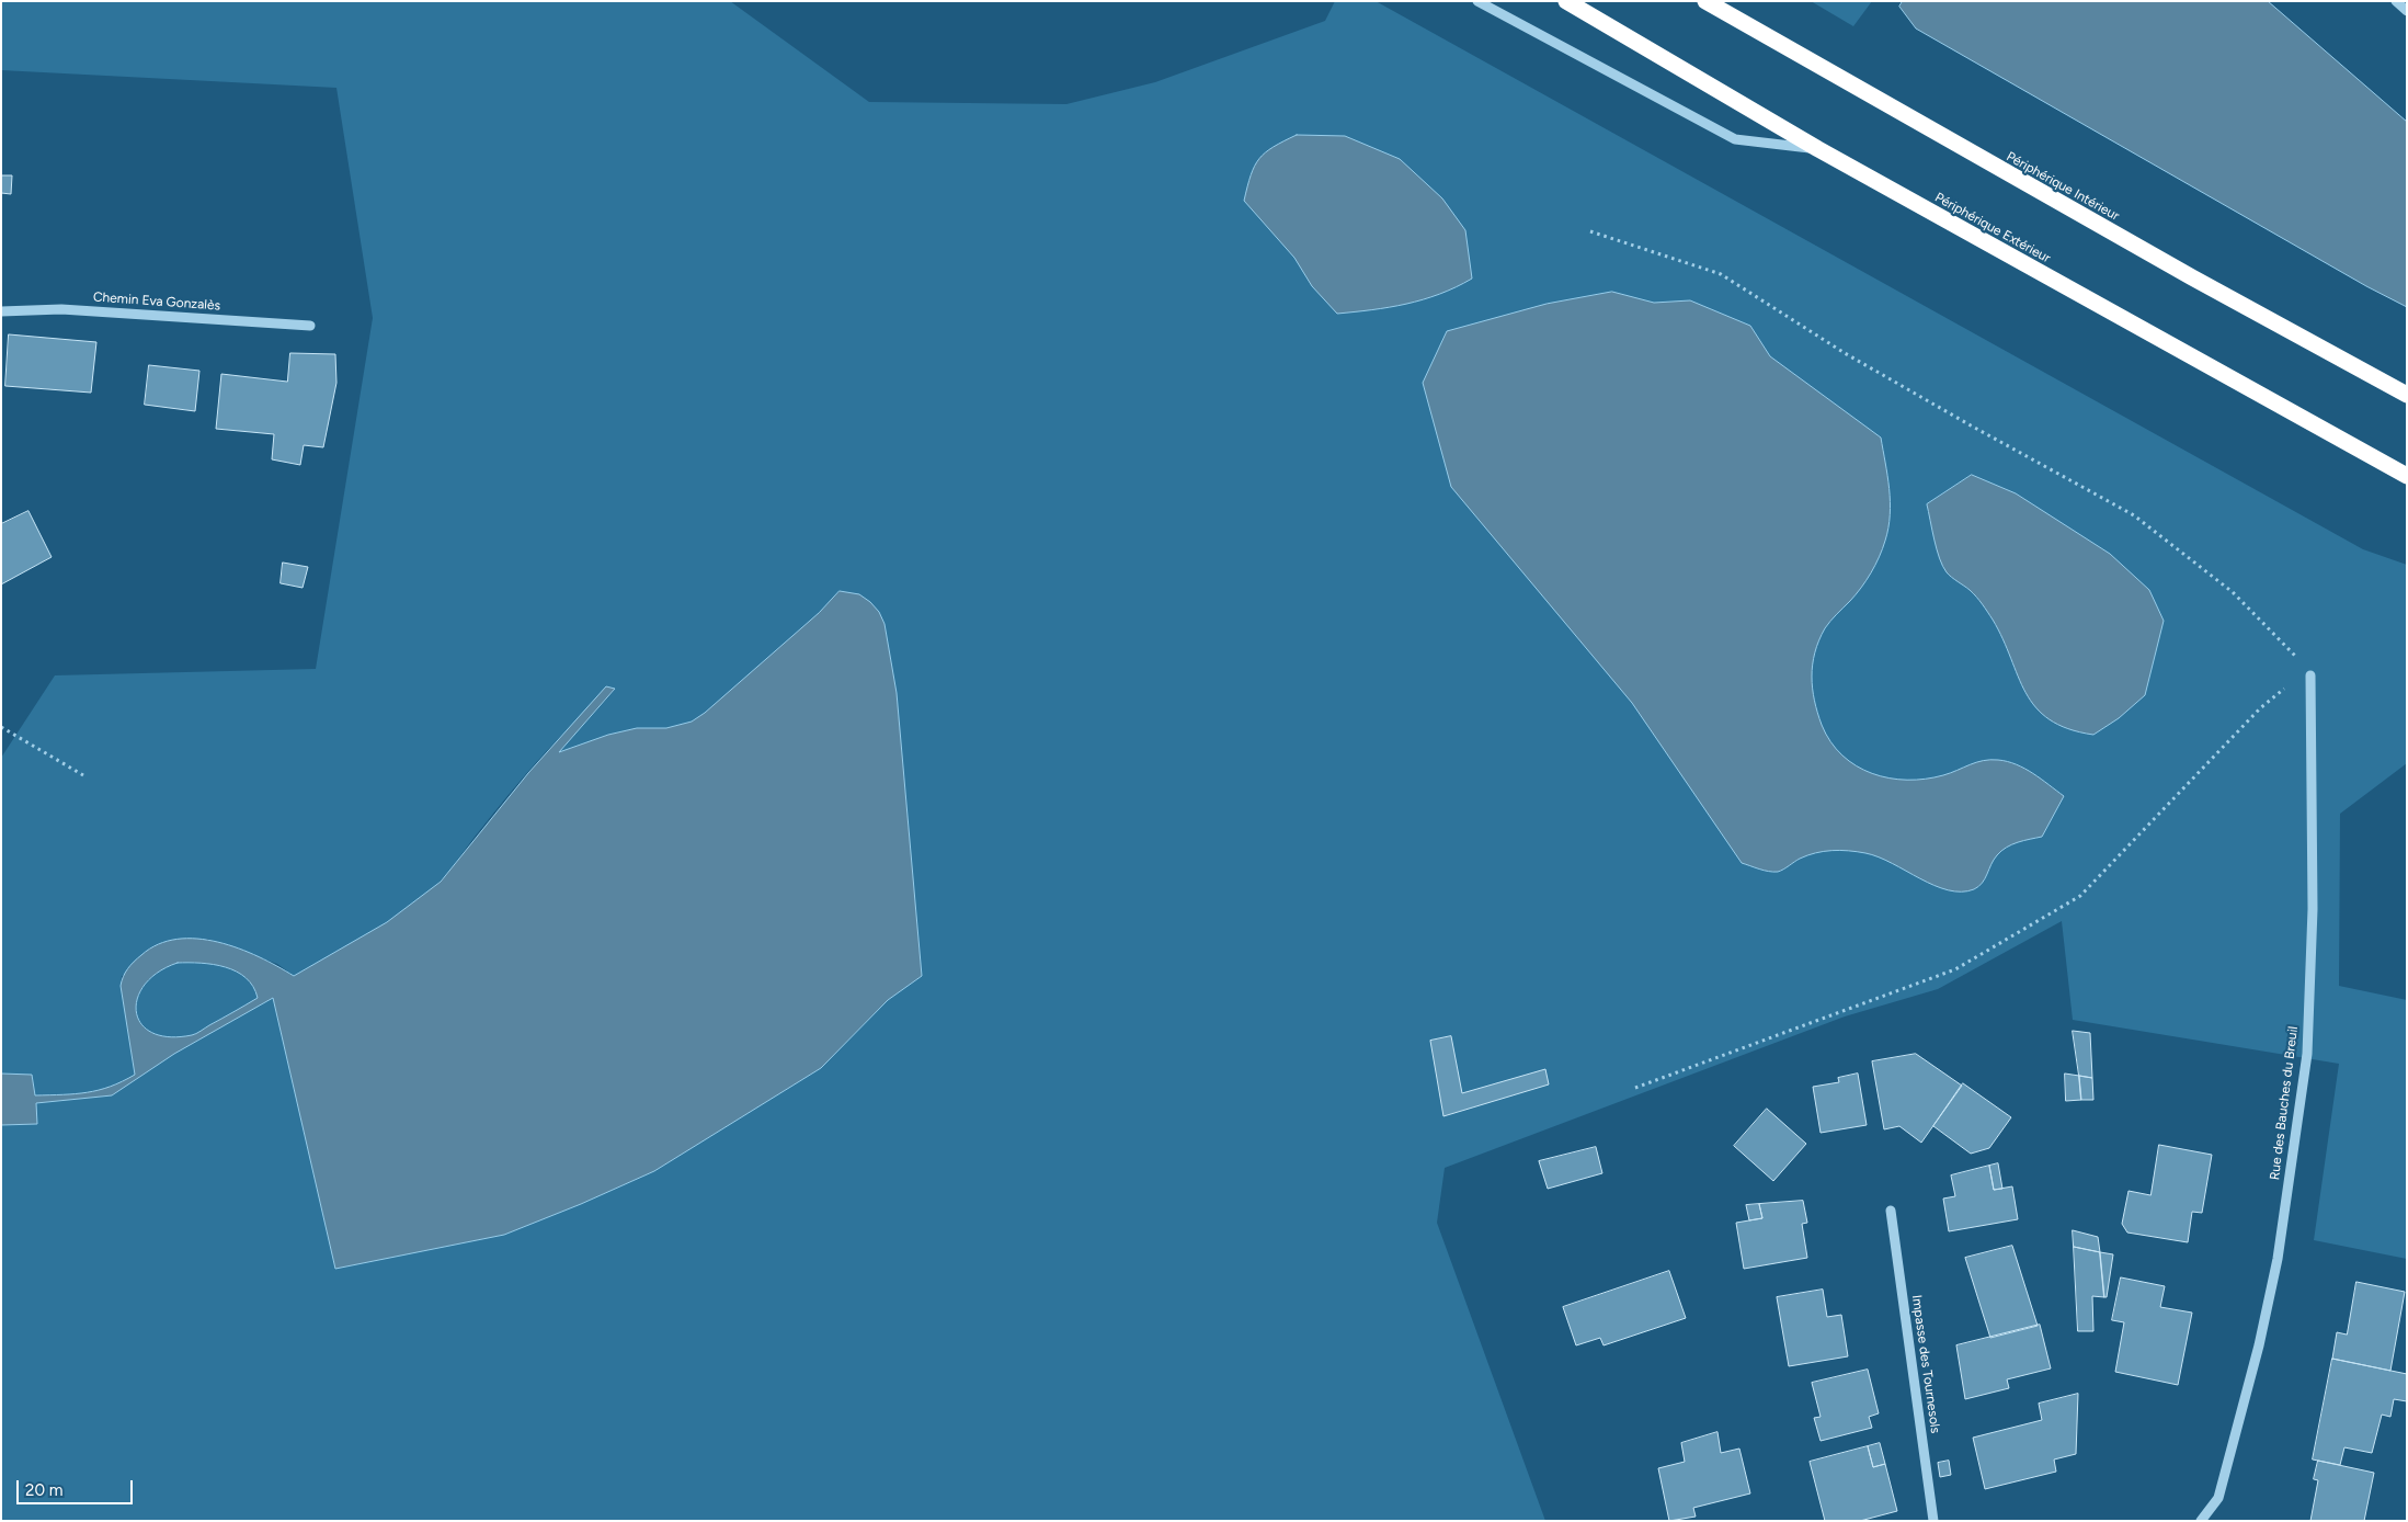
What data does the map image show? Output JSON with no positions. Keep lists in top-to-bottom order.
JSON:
{
  "streets": {
    "highway": ["Périphérique Intérieur", "Périphérique Extérieur"],
    "street": ["Chemin Eva Gonzalès", "Rue des Bauches du Breuil", "Impasse des Tournesols"]
  },
  "scale_bar": "20 m"
}
